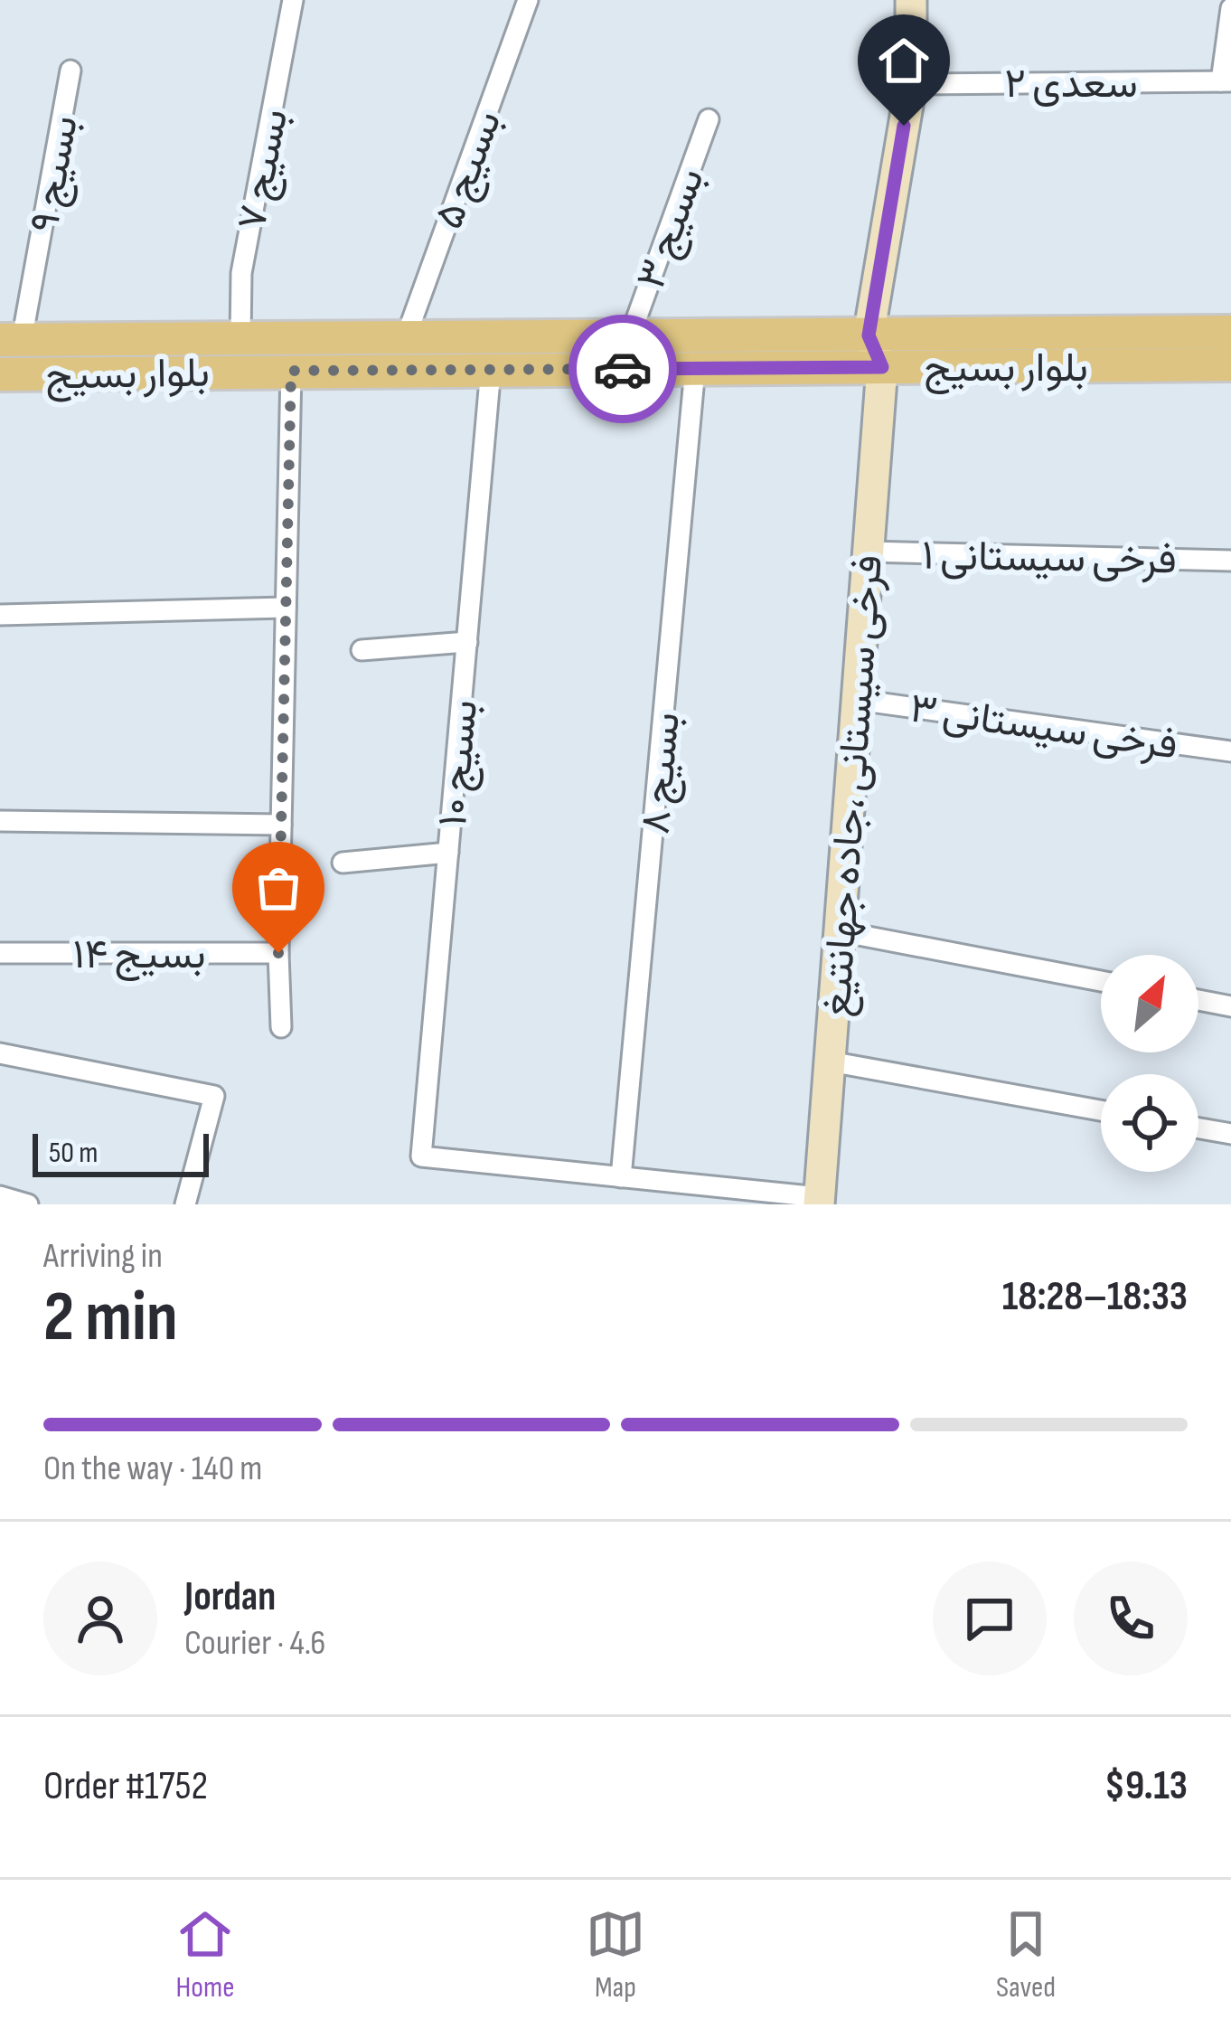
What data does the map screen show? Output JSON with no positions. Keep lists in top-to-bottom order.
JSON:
{
  "streets": {
    "main road": ["بلوار بسیج"],
    "street": [
      "سعدی ۲",
      "بسیج ۷",
      "بسیج ۵",
      "بسیج ۹",
      "بسیج ۳",
      "فرخی سیستانی ۱",
      "فرخی سیستانی ۳",
      "بسیج ۱۰",
      "بسیج ۸",
      "فرخی سیستانی ،جاده جهانتیغ",
      "بسیج ۱۴"
    ]
  },
  "crossings": [
    ["بسیج ۷", "بلوار بسیج"],
    ["بسیج ۵", "بلوار بسیج"],
    ["بسیج ۹", "بلوار بسیج"],
    ["بسیج ۳", "بلوار بسیج"],
    ["بلوار بسیج", "بسیج ۱۰"],
    ["بلوار بسیج", "بسیج ۸"],
    ["بلوار بسیج", "فرخی سیستانی ،جاده جهانتیغ"],
    ["فرخی سیستانی ۱", "فرخی سیستانی ،جاده جهانتیغ"],
    ["فرخی سیستانی ۳", "فرخی سیستانی ،جاده جهانتیغ"],
    ["بسیج ۱۰", "بسیج ۸"]
  ],
  "scale_bar": "50 m",
  "north": "top right",
  "page": {
    "scale": "50 m",
    "heading": ["2 min", "Arriving in", "18:28–18:33"],
    "panel": [
      "Jordan",
      "Courier · 4.6",
      "Order #1752",
      "$9.13"
    ],
    "bar": "On the way · 140 m",
    "tabs": ["Home", "Map", "Saved"]
  }
}
